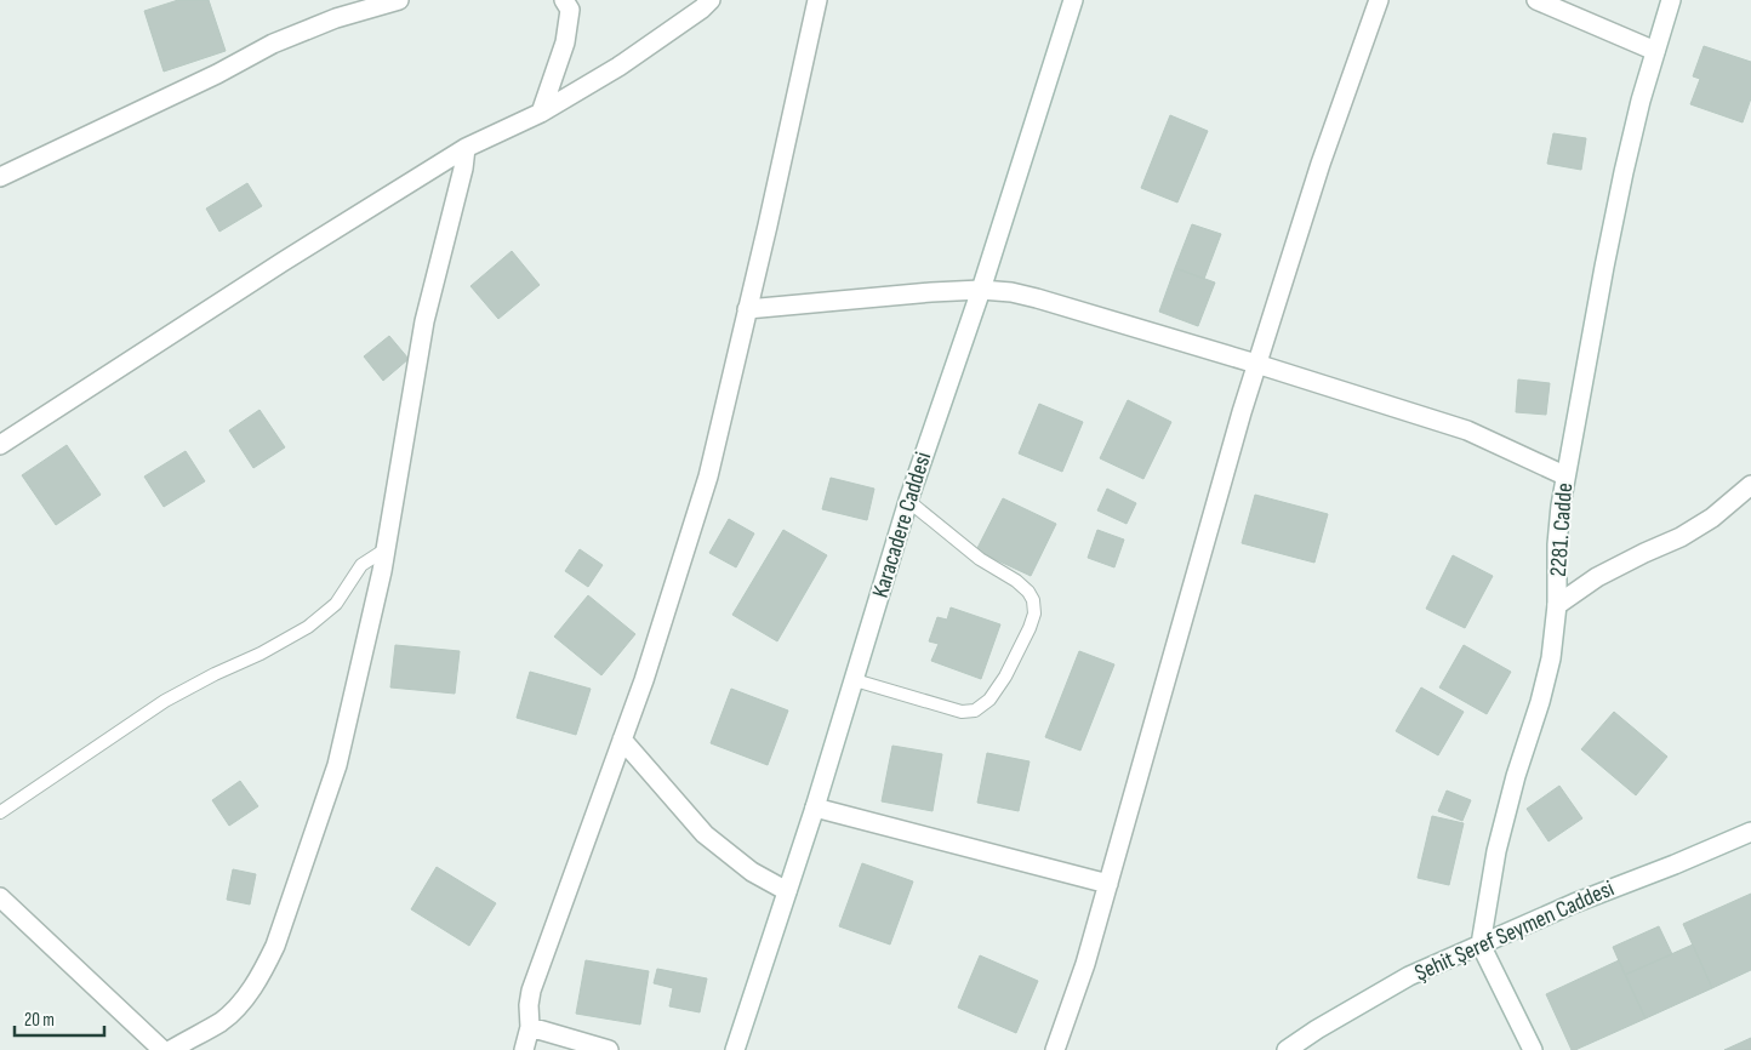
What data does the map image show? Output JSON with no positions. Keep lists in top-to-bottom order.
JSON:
{
  "streets": {
    "street": ["Karacadere Caddesi", "2281. Cadde", "Şehit Şeref Seymen Caddesi"]
  },
  "crossings": [
    ["2281. Cadde", "Şehit Şeref Seymen Caddesi"]
  ],
  "scale_bar": "20 m"
}
